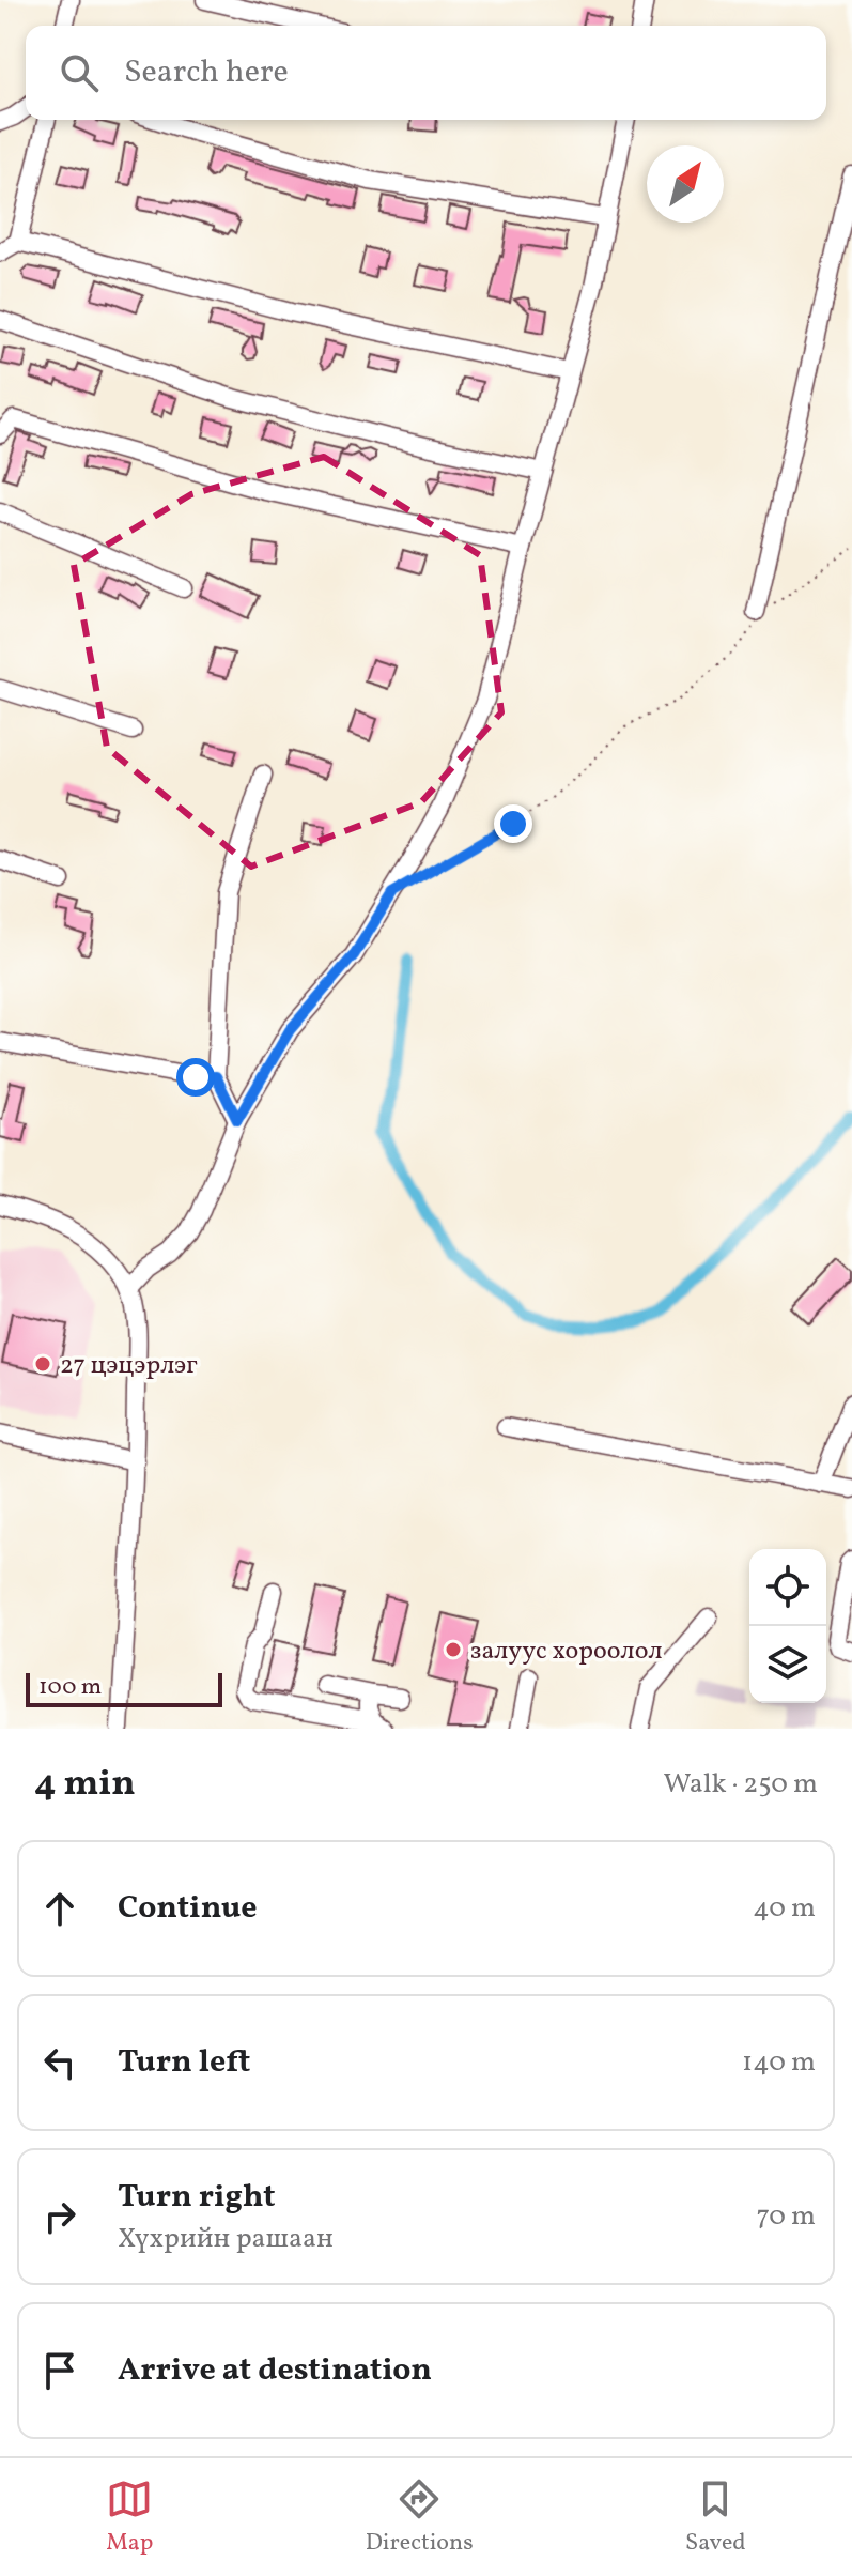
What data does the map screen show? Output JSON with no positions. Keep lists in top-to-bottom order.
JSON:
{
  "places": ["27 цэцэрлэг", "залуус хороолол"],
  "scale_bar": "100 m",
  "north": "top right",
  "page": {
    "search": "Search here",
    "scale": "100 m",
    "heading": ["4 min", "Walk · 250 m"],
    "list": [
      ["Continue", "40 m"],
      ["Turn left", "140 m"],
      ["Turn right", "Хүхрийн рашаан", "70 m"],
      "Arrive at destination"
    ],
    "nav": ["Map", "Directions", "Saved"]
  }
}
